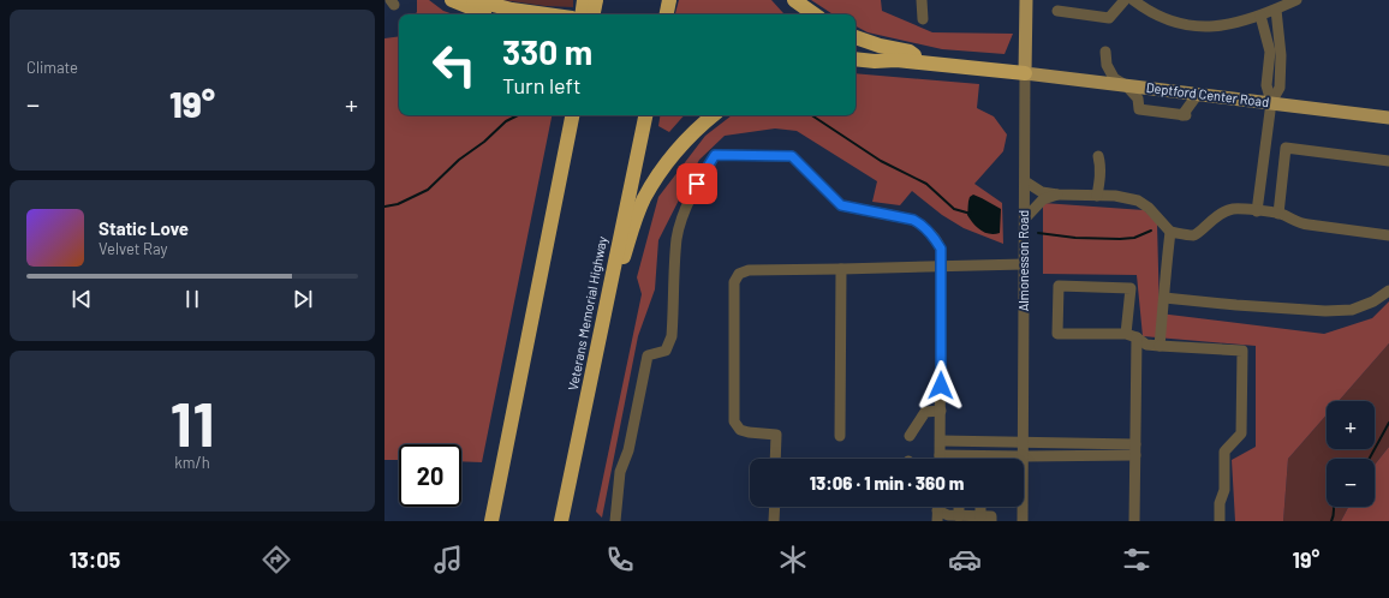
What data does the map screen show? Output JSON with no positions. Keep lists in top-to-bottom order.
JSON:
{
  "streets": {
    "highway": ["Veterans Memorial Highway"],
    "main road": ["Deptford Center Road", "Almonesson Road"]
  },
  "crossings": [
    ["Deptford Center Road", "Almonesson Road"]
  ],
  "page": {
    "tile": [
      "Climate",
      ["11", "km/h"]
    ],
    "turn": ["330 m", "Turn left"],
    "heat": ["−", "19°", "+"],
    "song": ["Static Love", "Velvet Ray"],
    "map_buttons": ["+", "−"],
    "limit": "20",
    "trip": "13:06 · 1 min · 360 m",
    "tabs": ["13:05", "19°"]
  }
}
